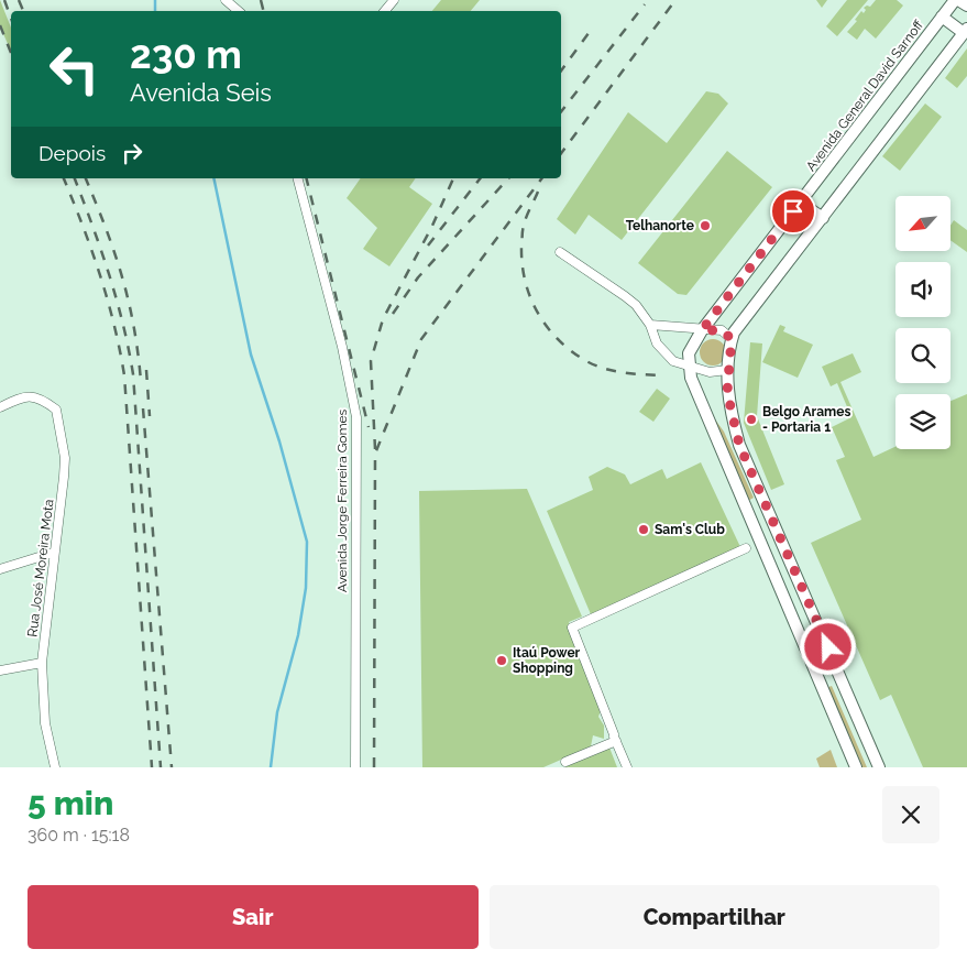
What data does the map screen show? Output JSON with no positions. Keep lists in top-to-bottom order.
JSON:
{
  "streets": {
    "main road": ["Avenida General David Sarnoff"],
    "street": ["Avenida Jorge Ferreira Gomes", "Rua José Moreira Mota"]
  },
  "places": [
    "Telhanorte",
    "Belgo Arames - Portaria 1",
    "Sam's Club",
    "Itaú Power Shopping"
  ],
  "north": "bottom left",
  "page": {
    "turn": ["230 m", "Avenida Seis"],
    "then": "Depois",
    "heading": ["5 min", "360 m · 15:18"],
    "buttons": ["Sair", "Compartilhar"]
  }
}
